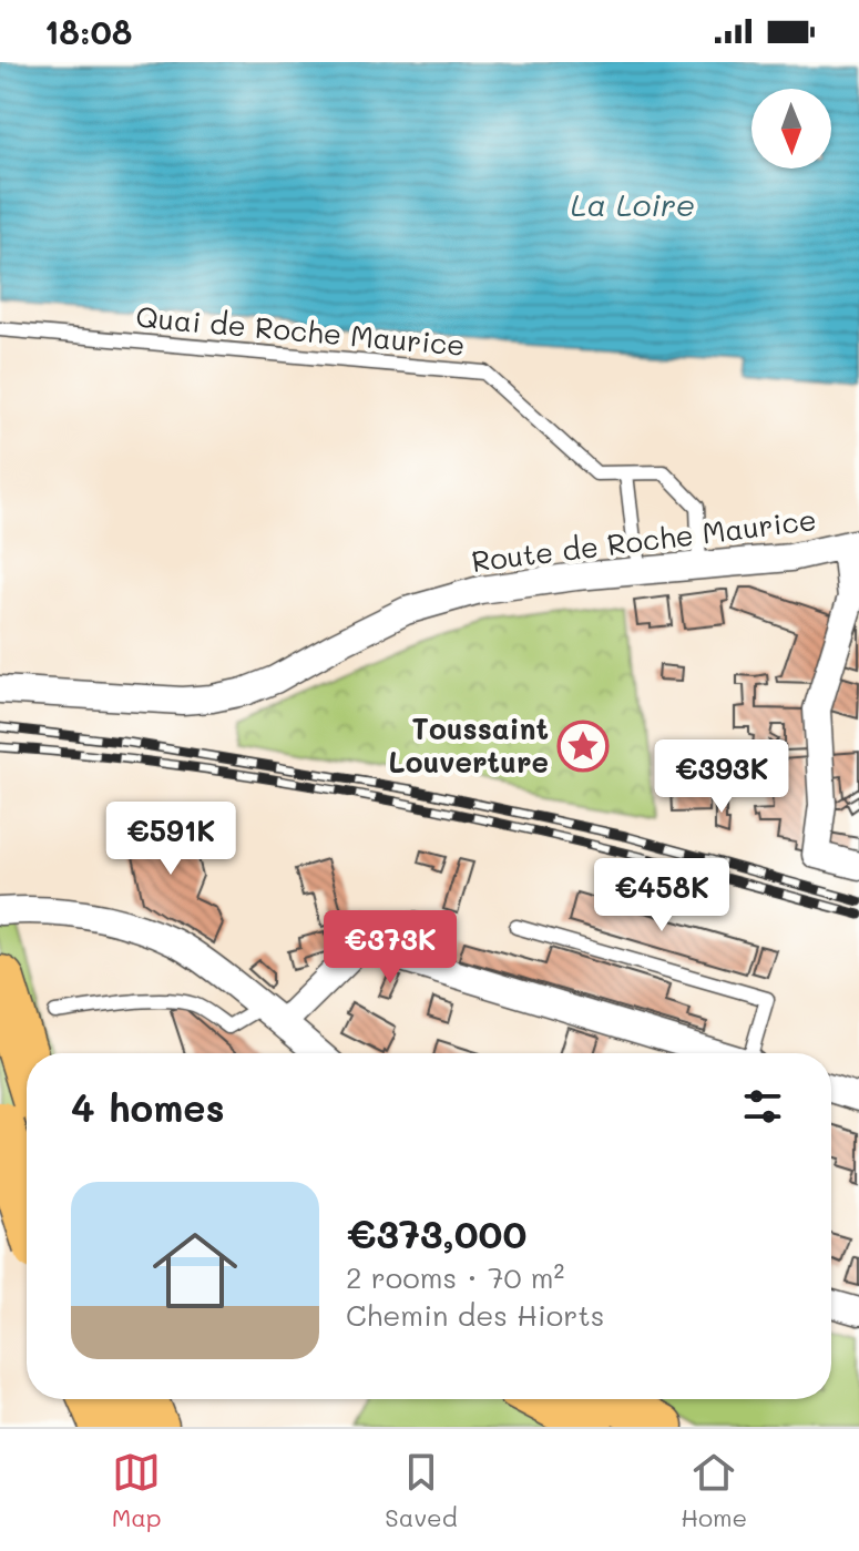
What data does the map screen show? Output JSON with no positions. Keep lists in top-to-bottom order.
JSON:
{
  "streets": {
    "street": ["Route de Roche Maurice"],
    "lane": ["Quai de Roche Maurice"]
  },
  "crossings": [
    ["Quai de Roche Maurice", "Route de Roche Maurice"]
  ],
  "water": ["La Loire"],
  "places": {
    "place": ["Toussaint Louverture"]
  },
  "north": "bottom",
  "page": {
    "status": "18:08",
    "price": [
      "€393K",
      "€591K",
      "€458K",
      "€373K"
    ],
    "heading": "4 homes",
    "list": [
      {
        "name": "€373,000",
        "note": "2 rooms · 70 m² · Chemin des Hiorts"
      }
    ],
    "tabs": ["Map", "Saved", "Home"]
  }
}
